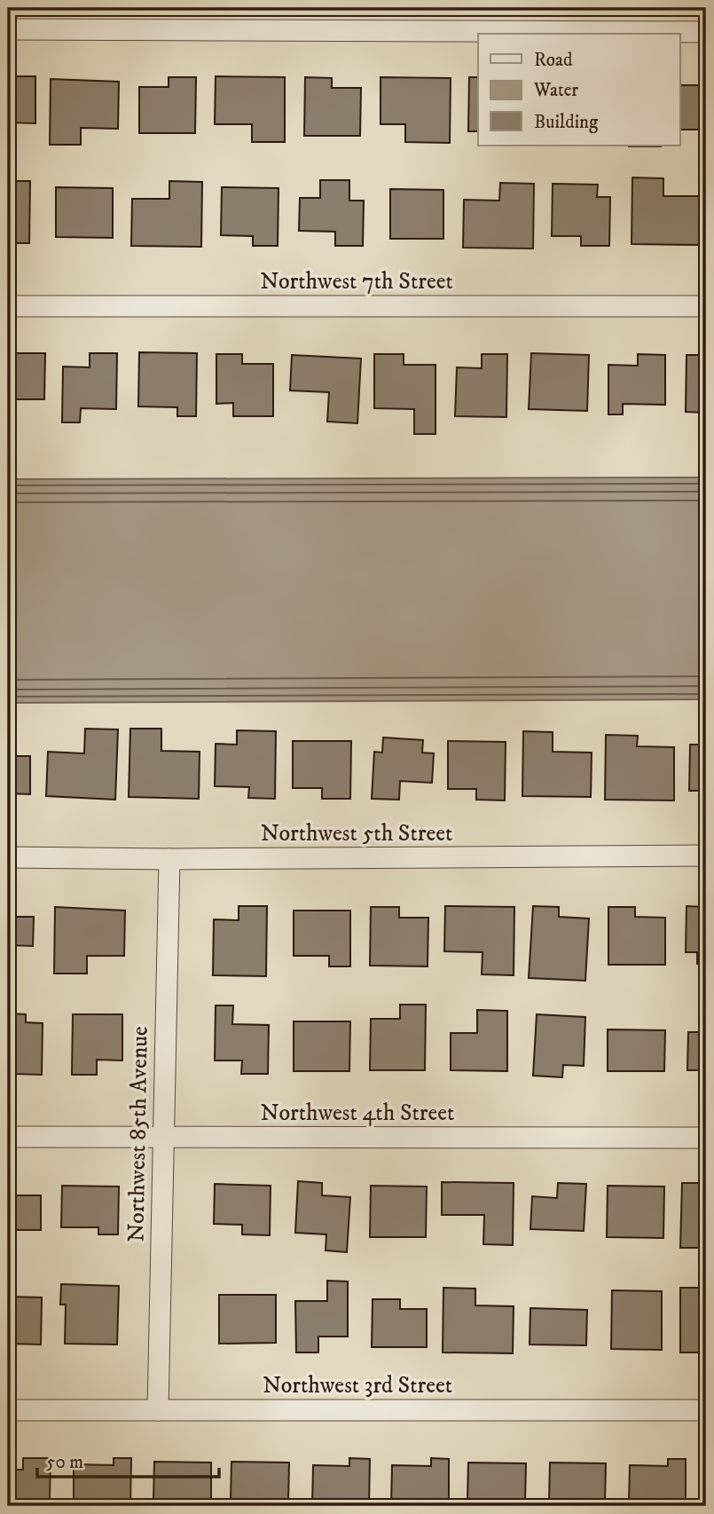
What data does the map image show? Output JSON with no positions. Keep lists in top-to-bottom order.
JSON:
{
  "streets": {
    "street": [
      "Northwest 7th Street",
      "Northwest 5th Street",
      "Northwest 4th Street",
      "Northwest 85th Avenue",
      "Northwest 3rd Street"
    ]
  },
  "crossings": [
    ["Northwest 5th Street", "Northwest 85th Avenue"],
    ["Northwest 4th Street", "Northwest 85th Avenue"],
    ["Northwest 85th Avenue", "Northwest 3rd Street"]
  ],
  "legend": ["Road", "Water", "Building"],
  "scale_bar": "50 m"
}
